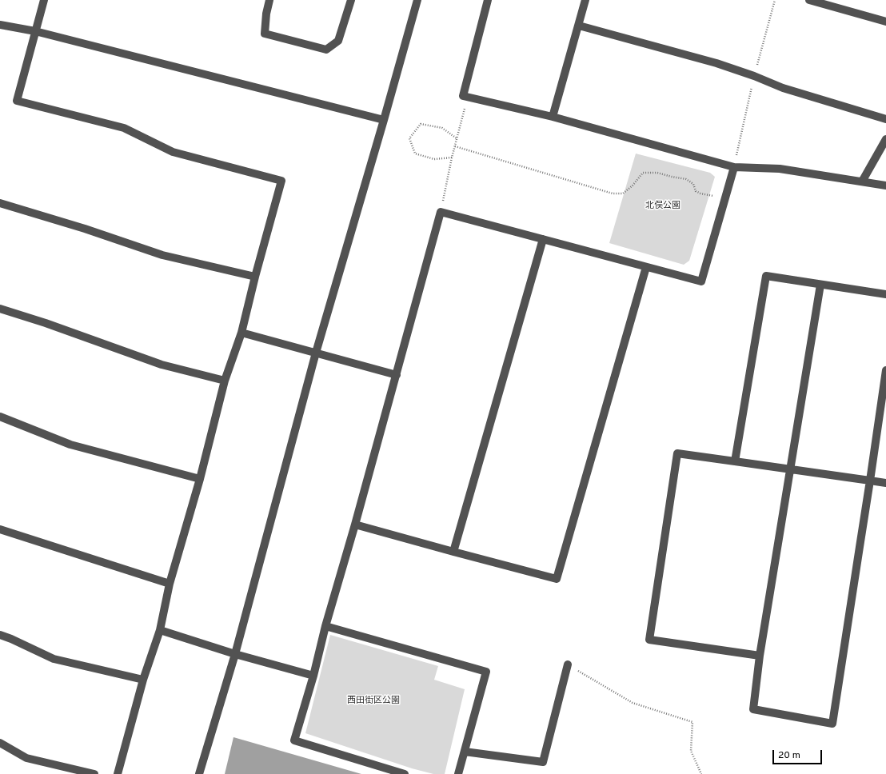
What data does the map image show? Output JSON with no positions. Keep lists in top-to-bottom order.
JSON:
{
  "parks": ["北俣公園", "西田街区公園"],
  "scale_bar": "20 m"
}
